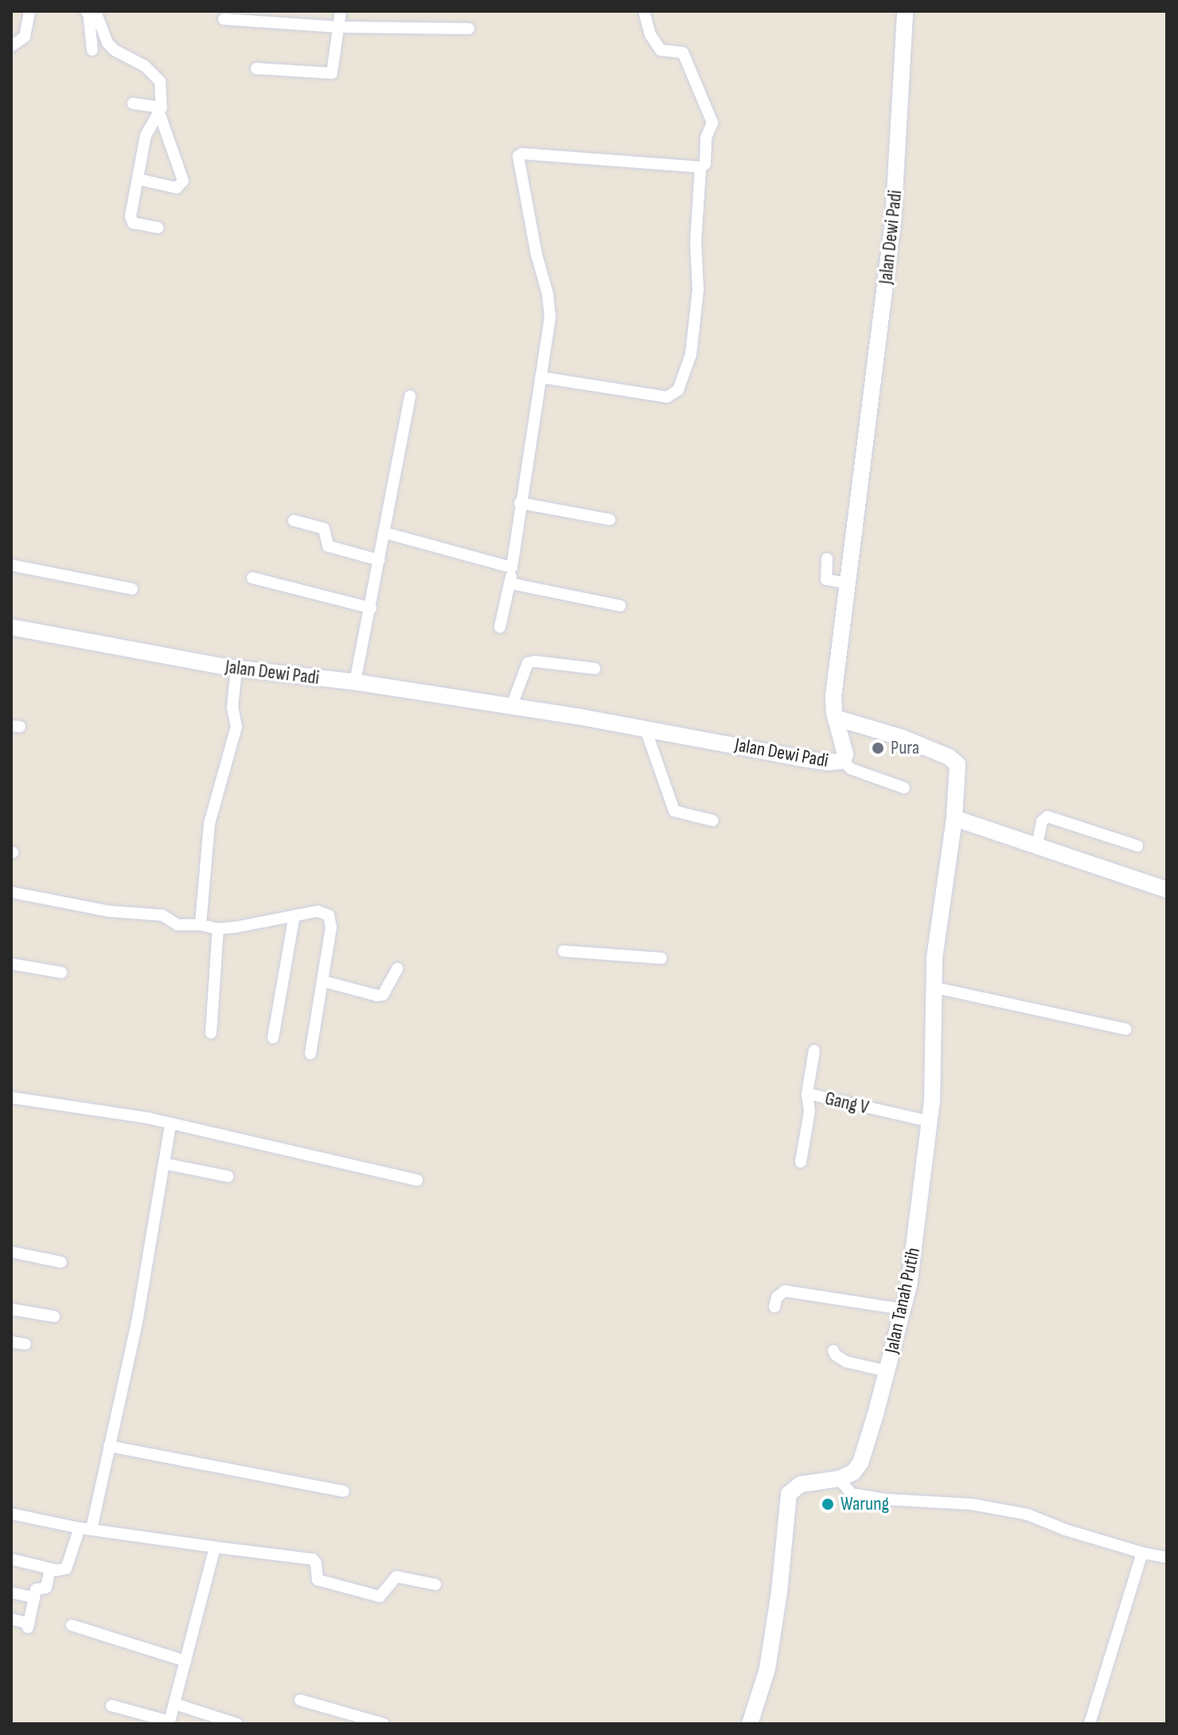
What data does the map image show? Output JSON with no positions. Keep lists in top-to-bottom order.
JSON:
{
  "streets": {
    "street": ["Jalan Dewi Padi", "Gang V", "Jalan Tanah Putih"]
  },
  "crossings": [
    ["Jalan Dewi Padi", "Jalan Tanah Putih"],
    ["Gang V", "Jalan Tanah Putih"]
  ],
  "places": ["Pura", "Warung"]
}
